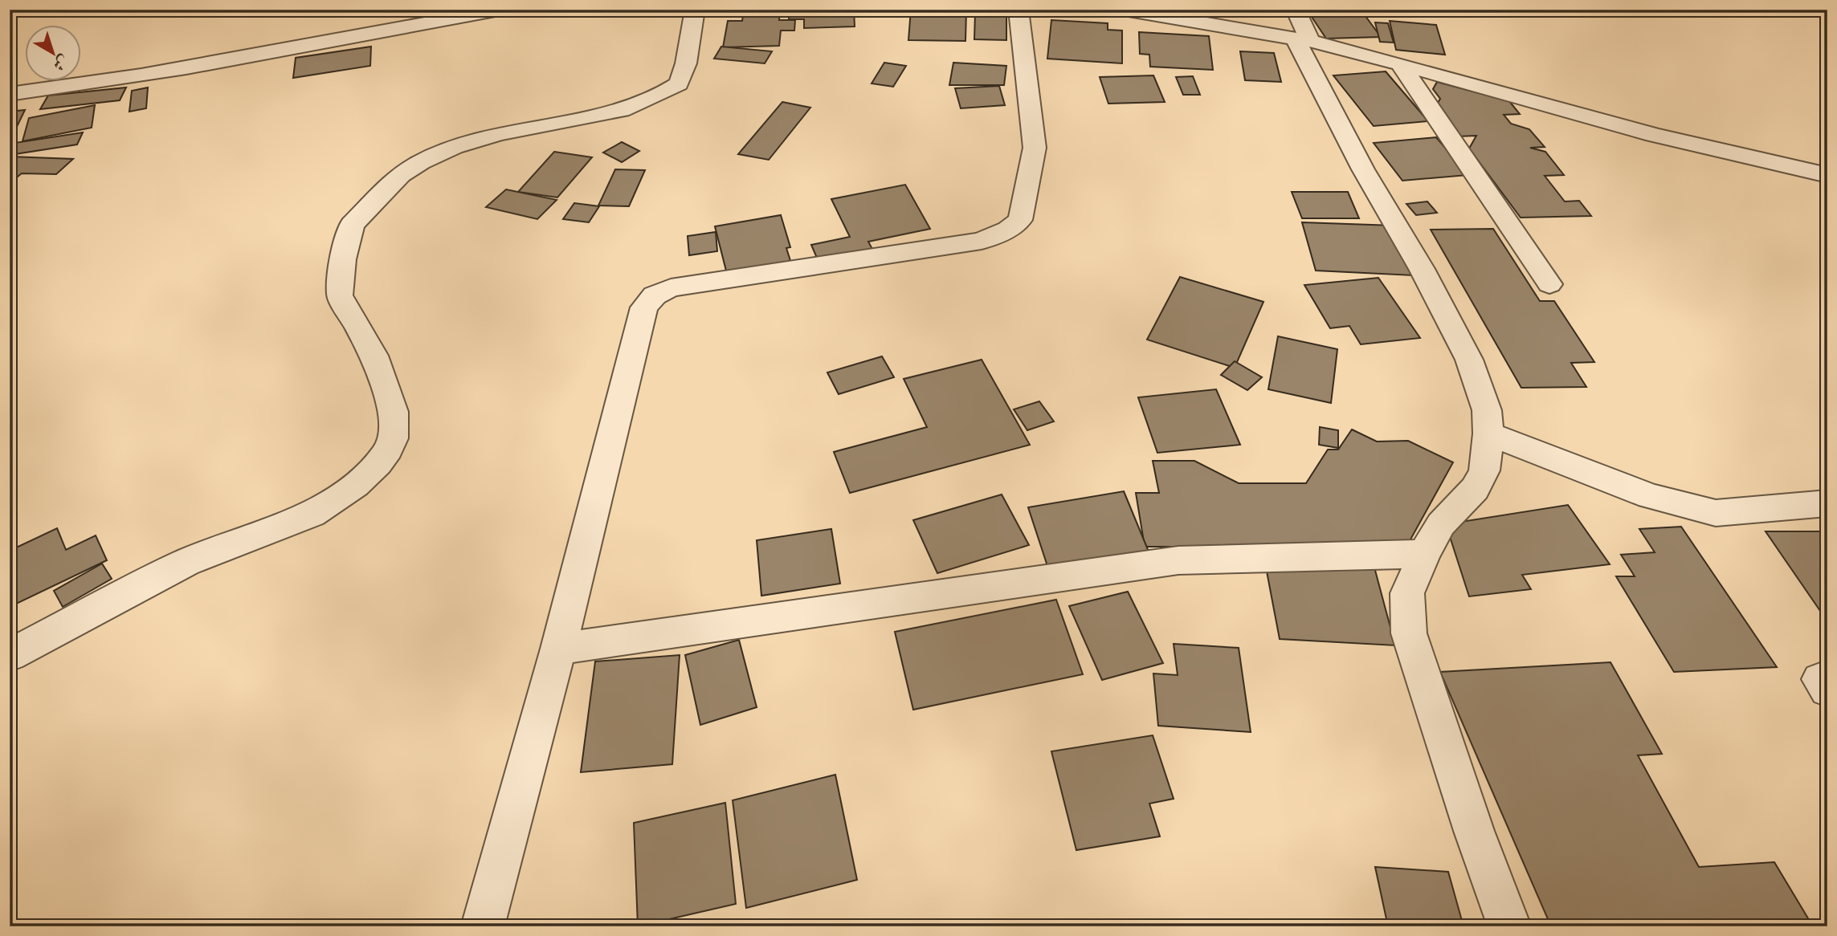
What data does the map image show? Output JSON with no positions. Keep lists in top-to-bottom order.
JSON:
{
  "north": "bottom right"
}
